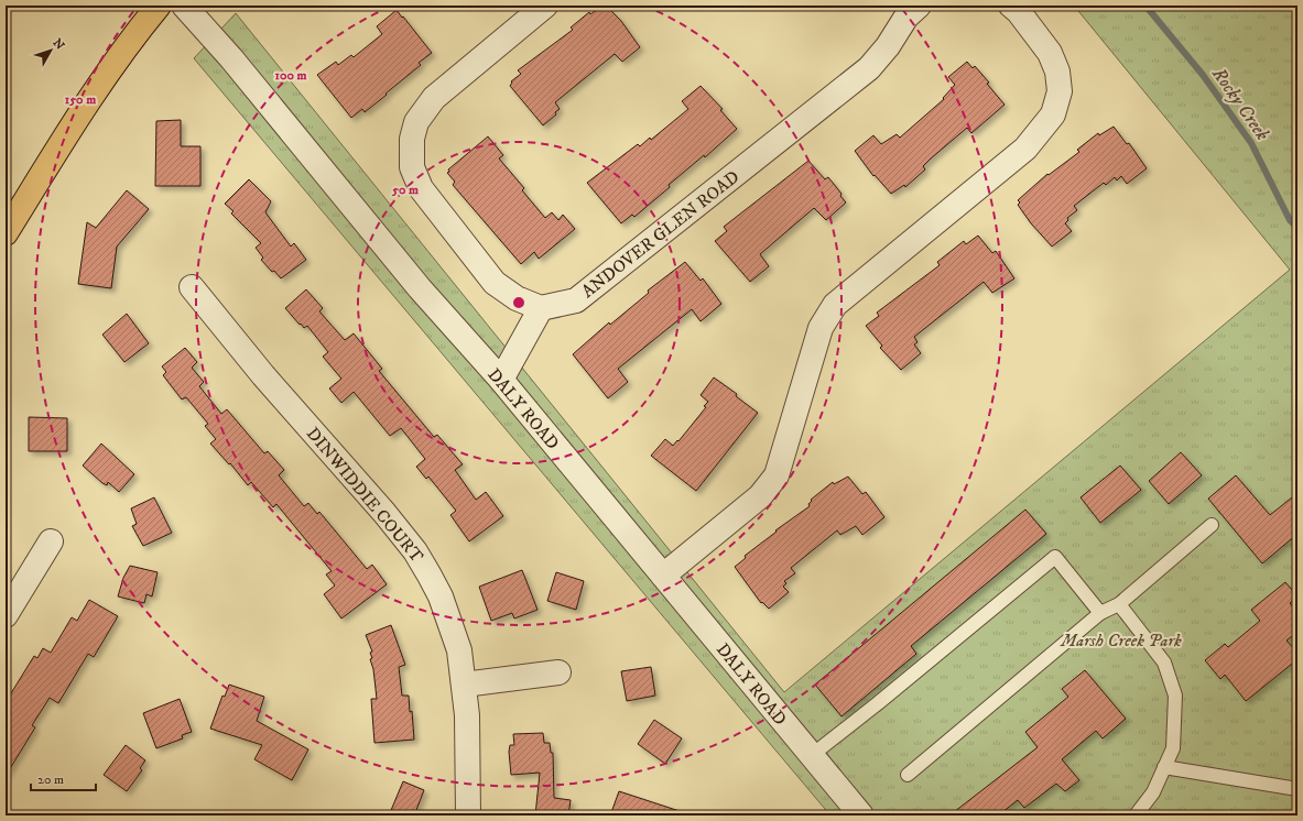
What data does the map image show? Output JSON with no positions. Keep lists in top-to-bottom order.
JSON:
{
  "streets": {
    "street": ["ANDOVER GLEN ROAD", "DALY ROAD", "DINWIDDIE COURT"]
  },
  "water": ["Rocky Creek"],
  "parks": ["Marsh Creek Park"],
  "scale_bar": "20 m",
  "north": "top right",
  "rings": ["100 m", "150 m", "50 m"]
}
